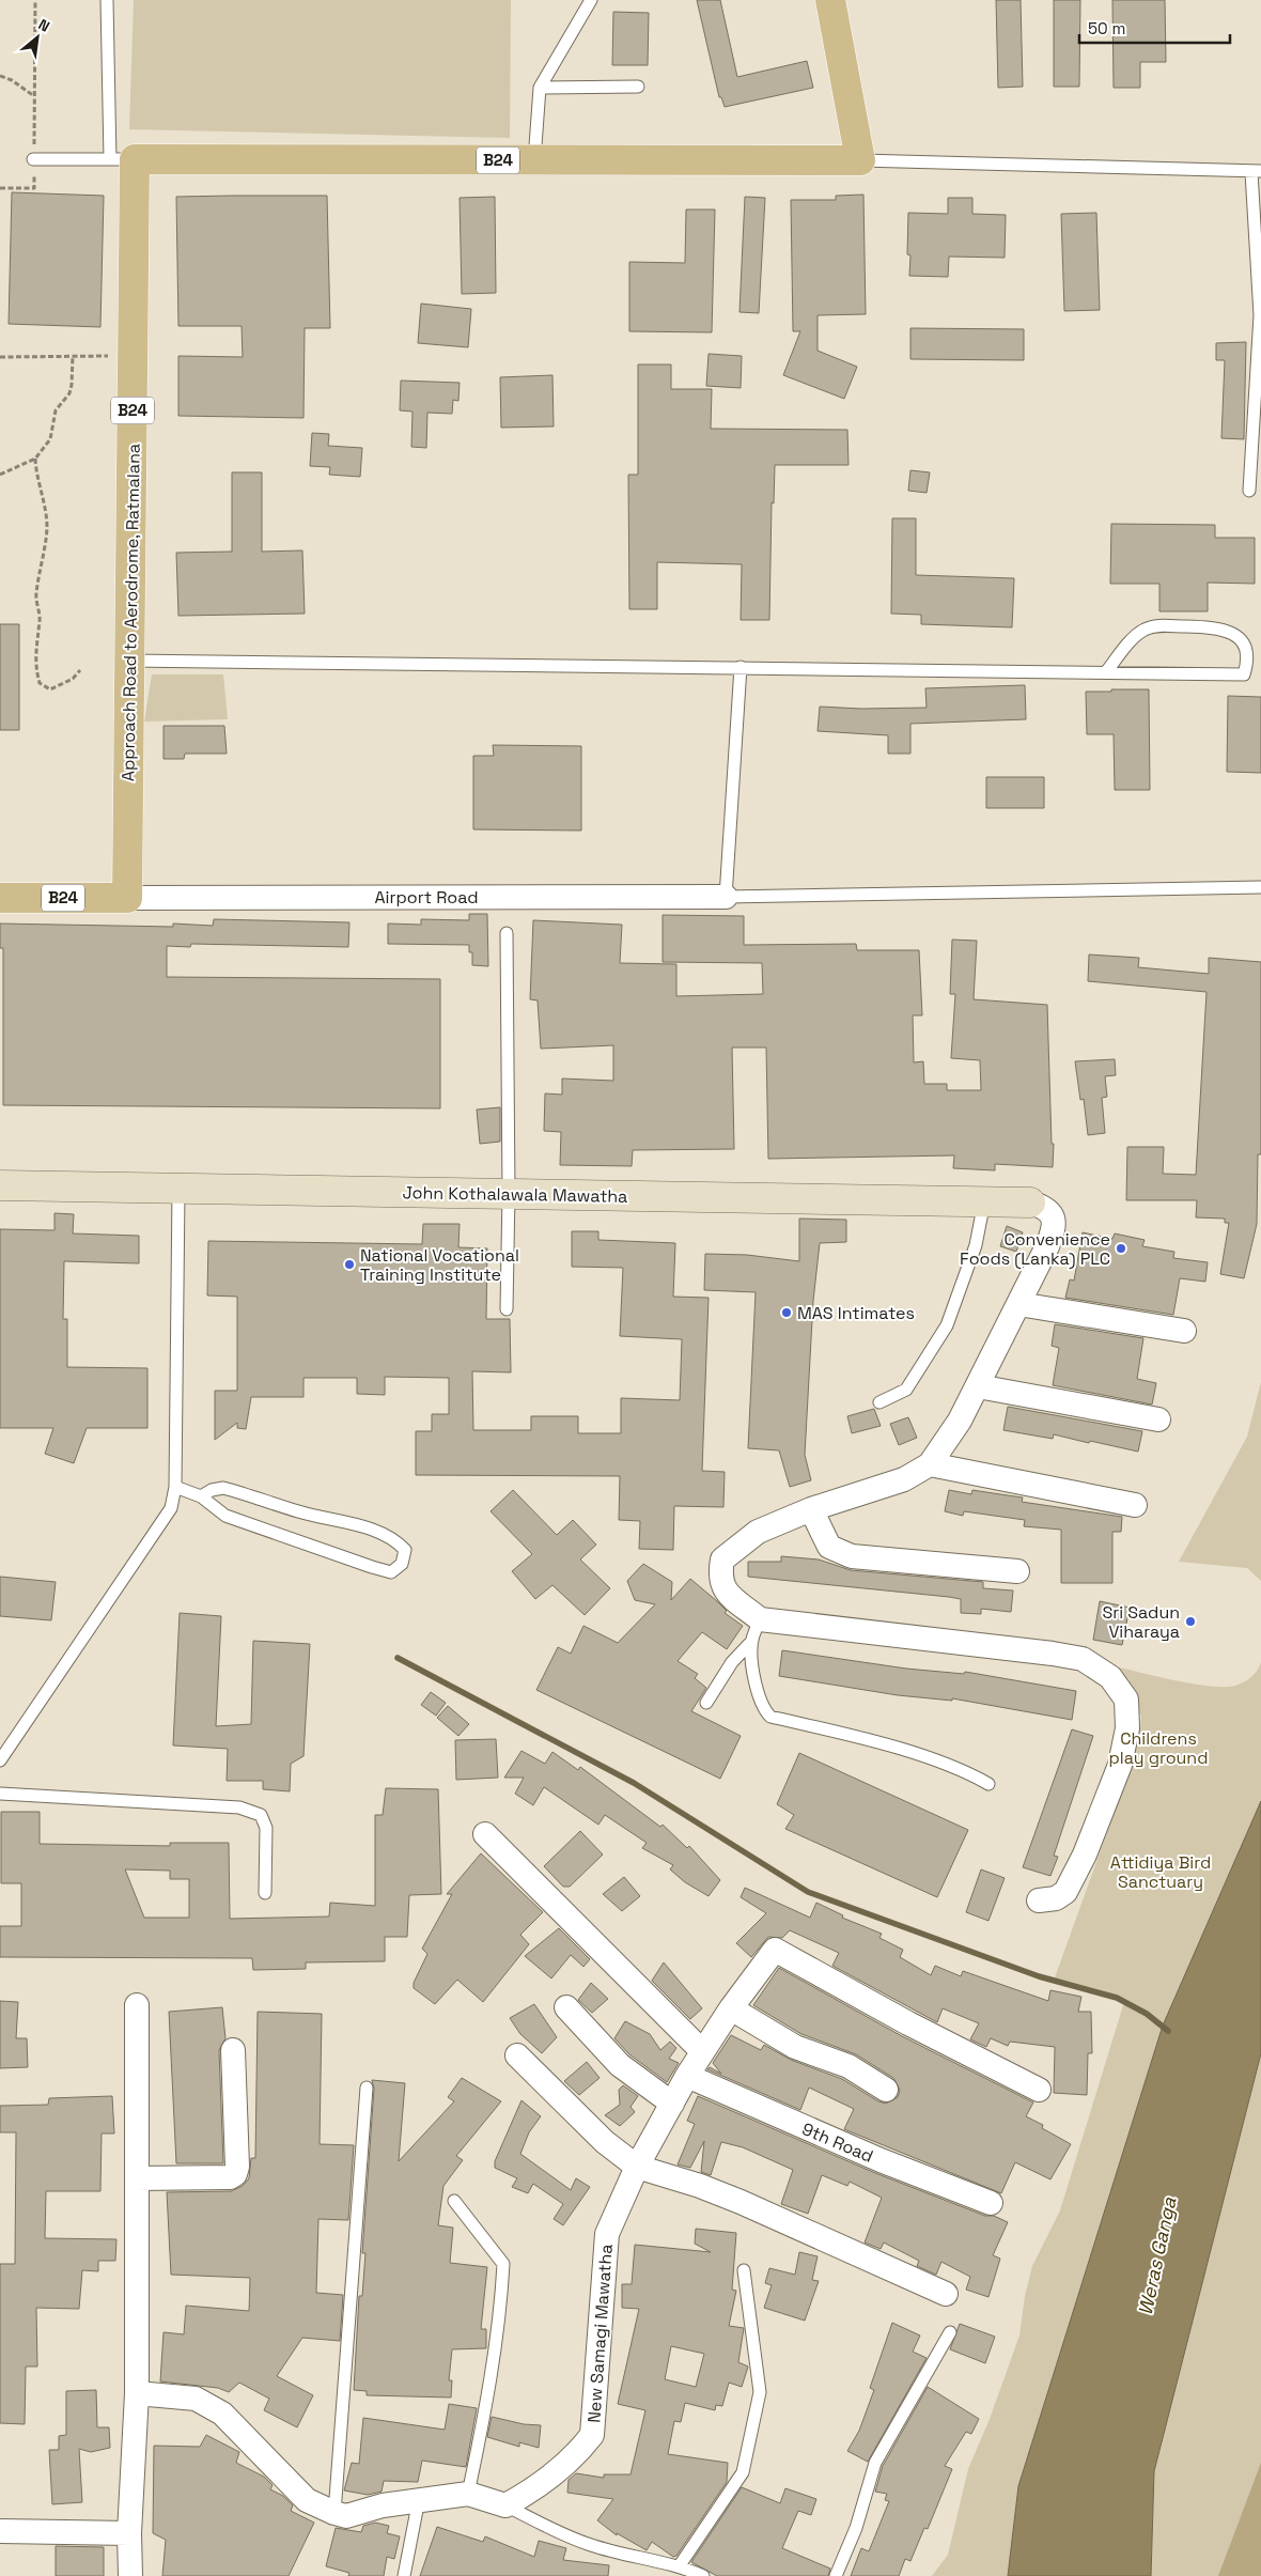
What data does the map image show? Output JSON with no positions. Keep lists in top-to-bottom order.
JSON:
{
  "streets": {
    "main road": ["B24", "Approach Road to Aerodrome, Ratmalana"],
    "street": [
      "Airport Road",
      "John Kothalawala Mawatha",
      "9th Road",
      "New Samagi Mawatha"
    ]
  },
  "crossings": [
    ["B24", "Approach Road to Aerodrome, Ratmalana"],
    ["B24", "Airport Road"],
    ["Approach Road to Aerodrome, Ratmalana", "Airport Road"],
    ["9th Road", "New Samagi Mawatha"]
  ],
  "water": ["Weras Ganga"],
  "parks": ["Childrens play ground", "Attidiya Bird Sanctuary"],
  "places": [
    "Convenience Foods (Lanka) PLC",
    "National Vocational Training Institute",
    "MAS Intimates",
    "Sri Sadun Viharaya"
  ],
  "scale_bar": "50 m",
  "north": "top right"
}
